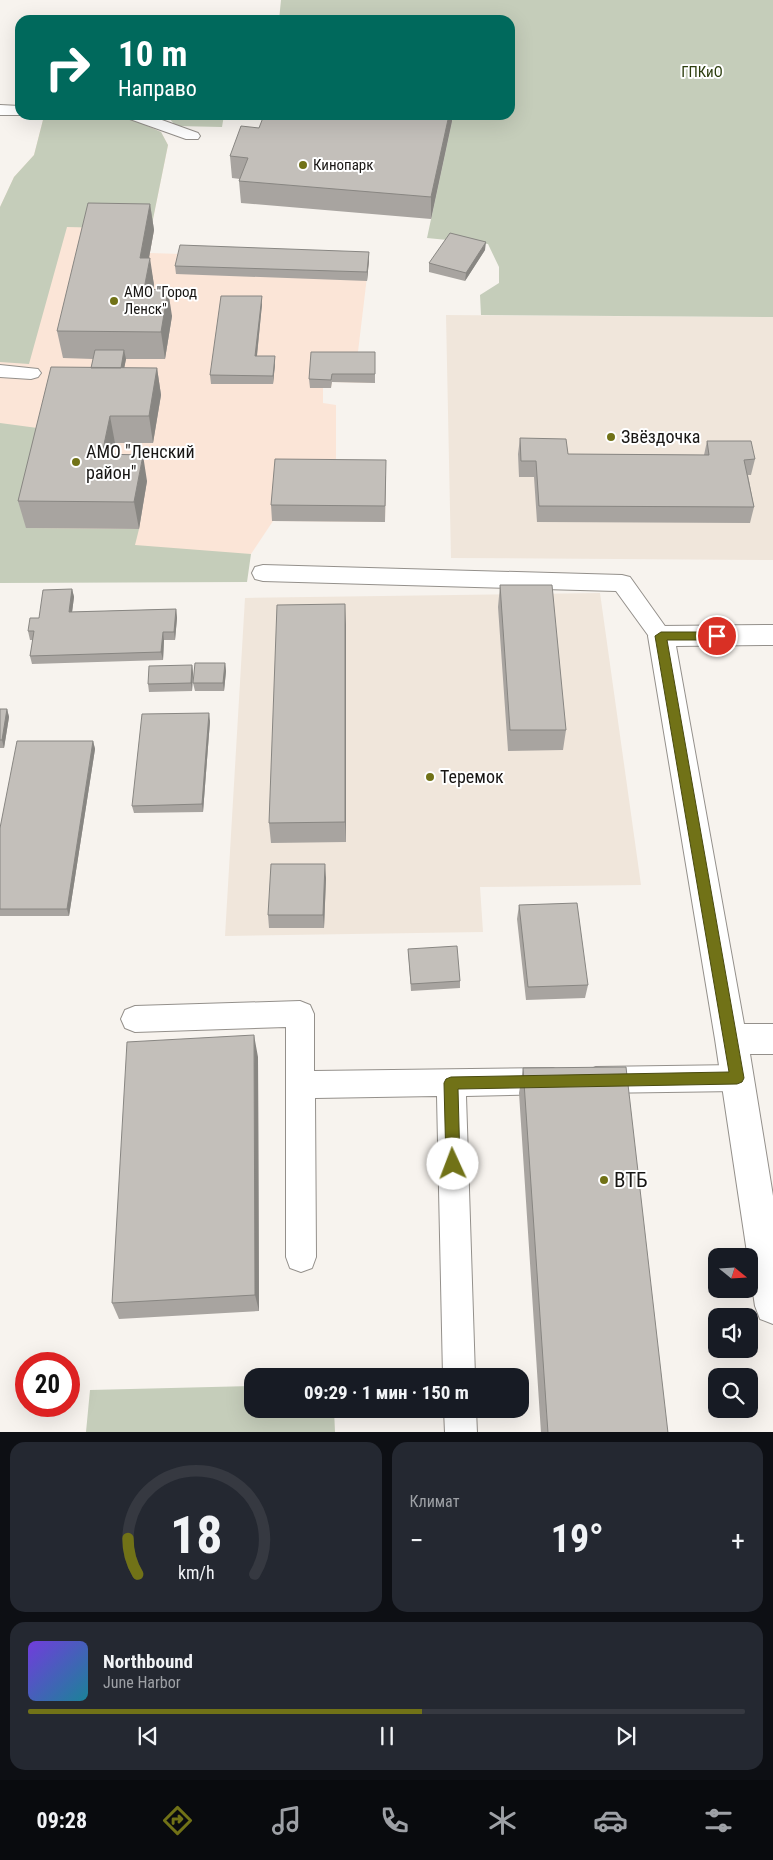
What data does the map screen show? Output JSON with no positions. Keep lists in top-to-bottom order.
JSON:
{
  "parks": ["ГПКиО"],
  "places": [
    "Кинопарк",
    "АМО \"Город Ленск\"",
    "Звёздочка",
    "АМО \"Ленский район\"",
    "Теремок",
    "ВТБ"
  ],
  "north": "right",
  "page": {
    "turn": ["10 m", "Направо"],
    "limit": "20",
    "trip": "09:29 · 1 мин · 150 m",
    "tile": "Климат",
    "heat": ["−", "19°", "+"],
    "song": ["Northbound", "June Harbor"],
    "tabs": "09:28",
    "gauge": ["18", "km/h"]
  }
}
